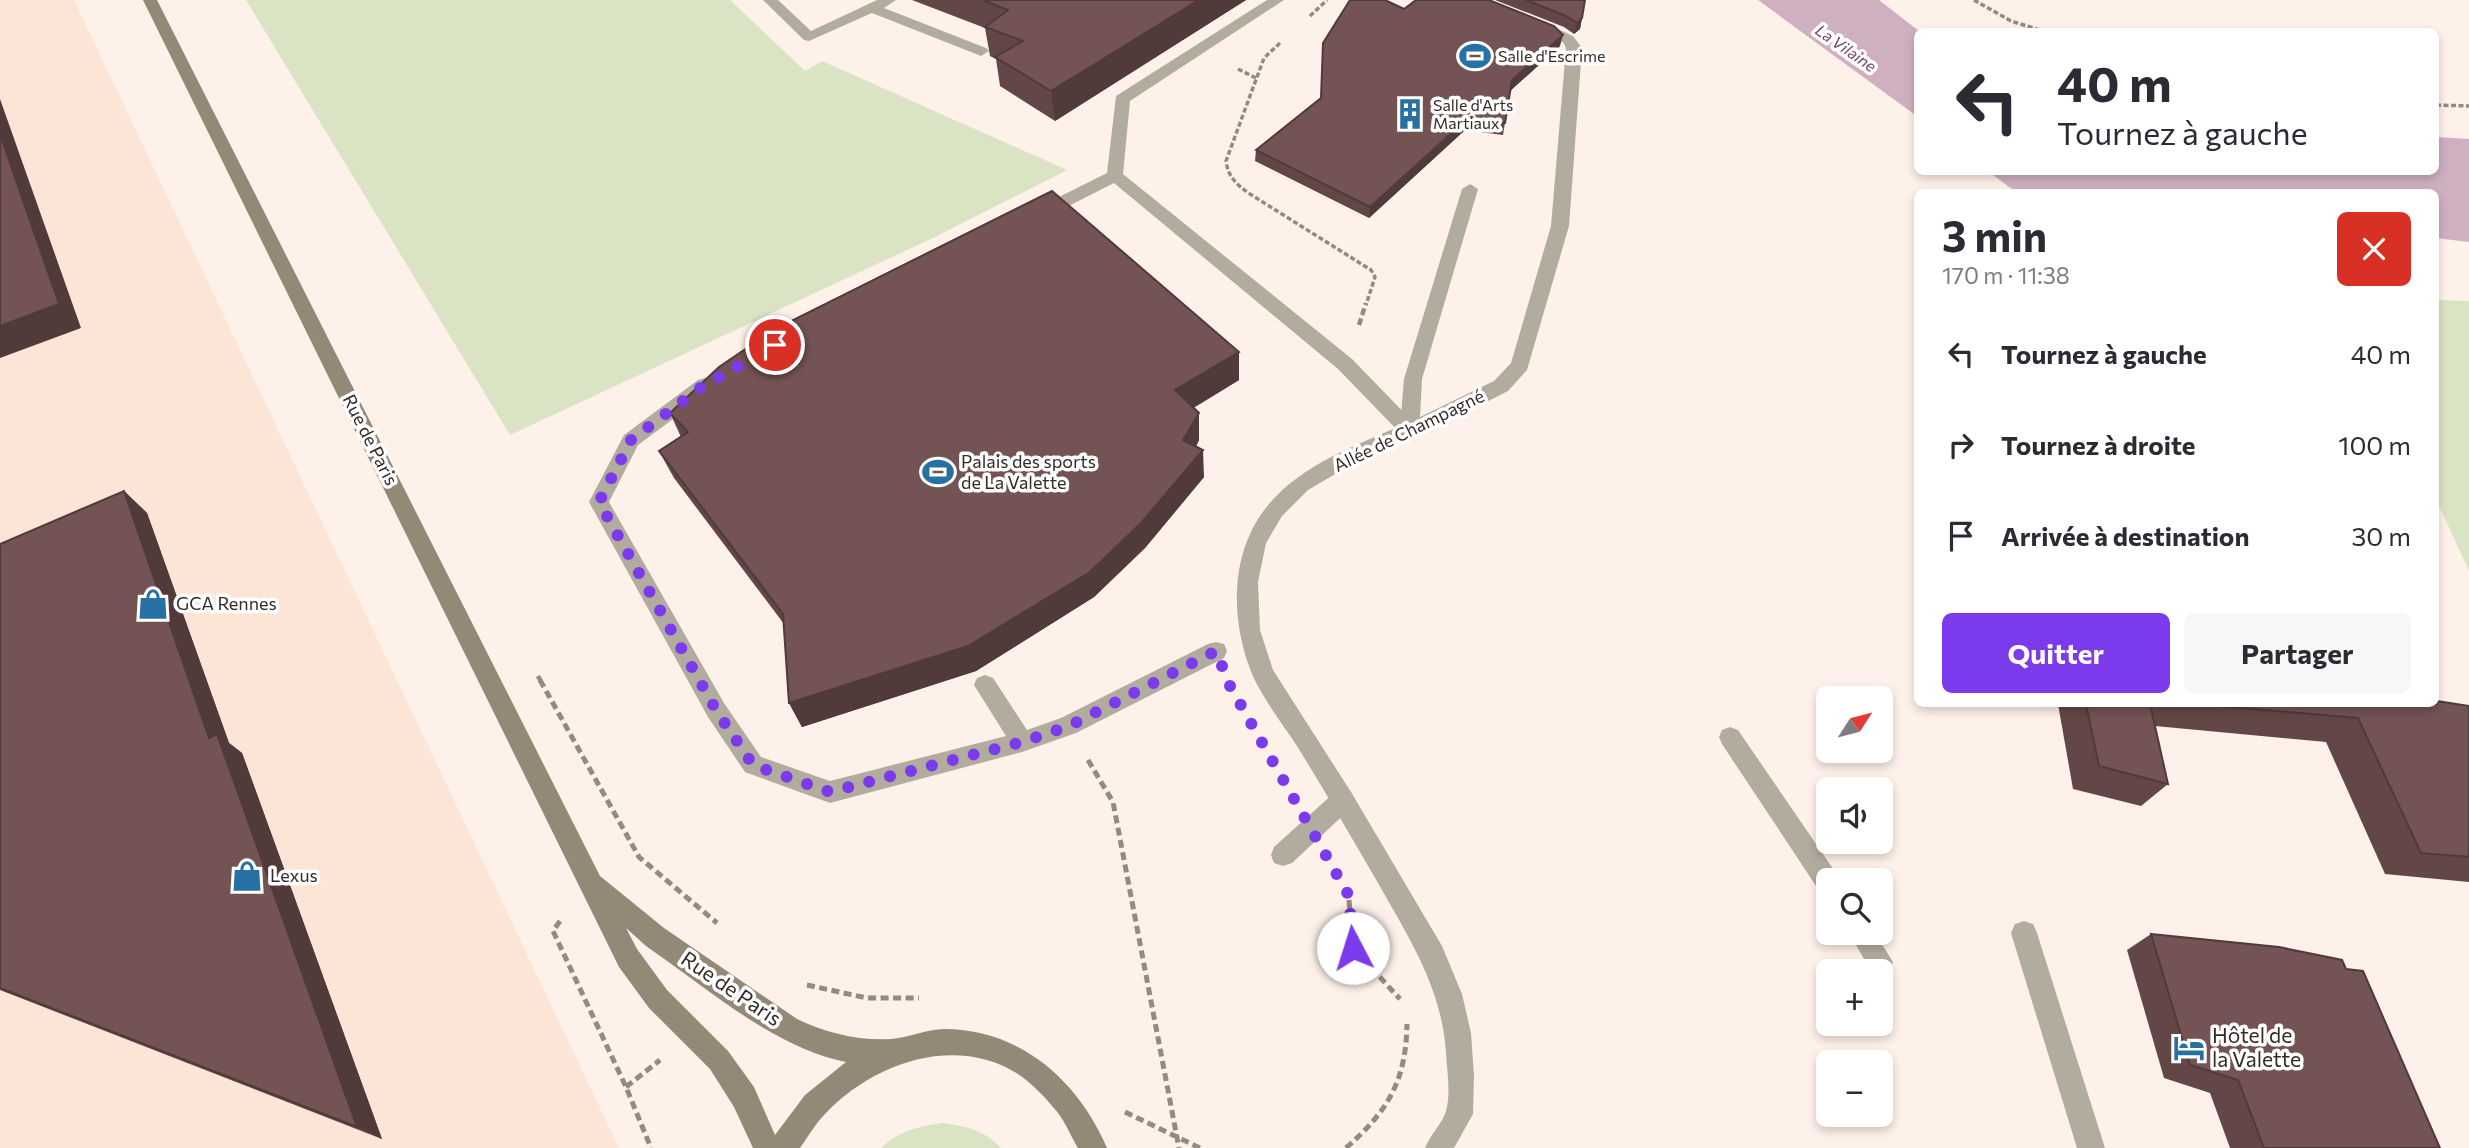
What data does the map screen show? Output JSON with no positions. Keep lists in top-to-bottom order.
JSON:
{
  "streets": {
    "main road": ["Rue de Paris"],
    "street": ["Allée de Champagné"]
  },
  "water": ["La Vilaine"],
  "places": {
    "sports": ["Salle d'Escrime", "Palais des sports de La Valette"],
    "building": ["Salle d'Arts Martiaux"],
    "shop": ["GCA Rennes", "Lexus"],
    "hotel": ["Hôtel de la Valette"]
  },
  "north": "top right",
  "page": {
    "turn": ["40 m", "Tournez à gauche"],
    "heading": ["3 min", "170 m · 11:38"],
    "list": [
      {
        "name": "Tournez à gauche",
        "value": "40 m"
      },
      {
        "name": "Tournez à droite",
        "value": "100 m"
      },
      {
        "name": "Arrivée à destination",
        "value": "30 m"
      }
    ],
    "buttons": ["Quitter", "Partager"],
    "map_buttons": ["+", "−"]
  }
}
